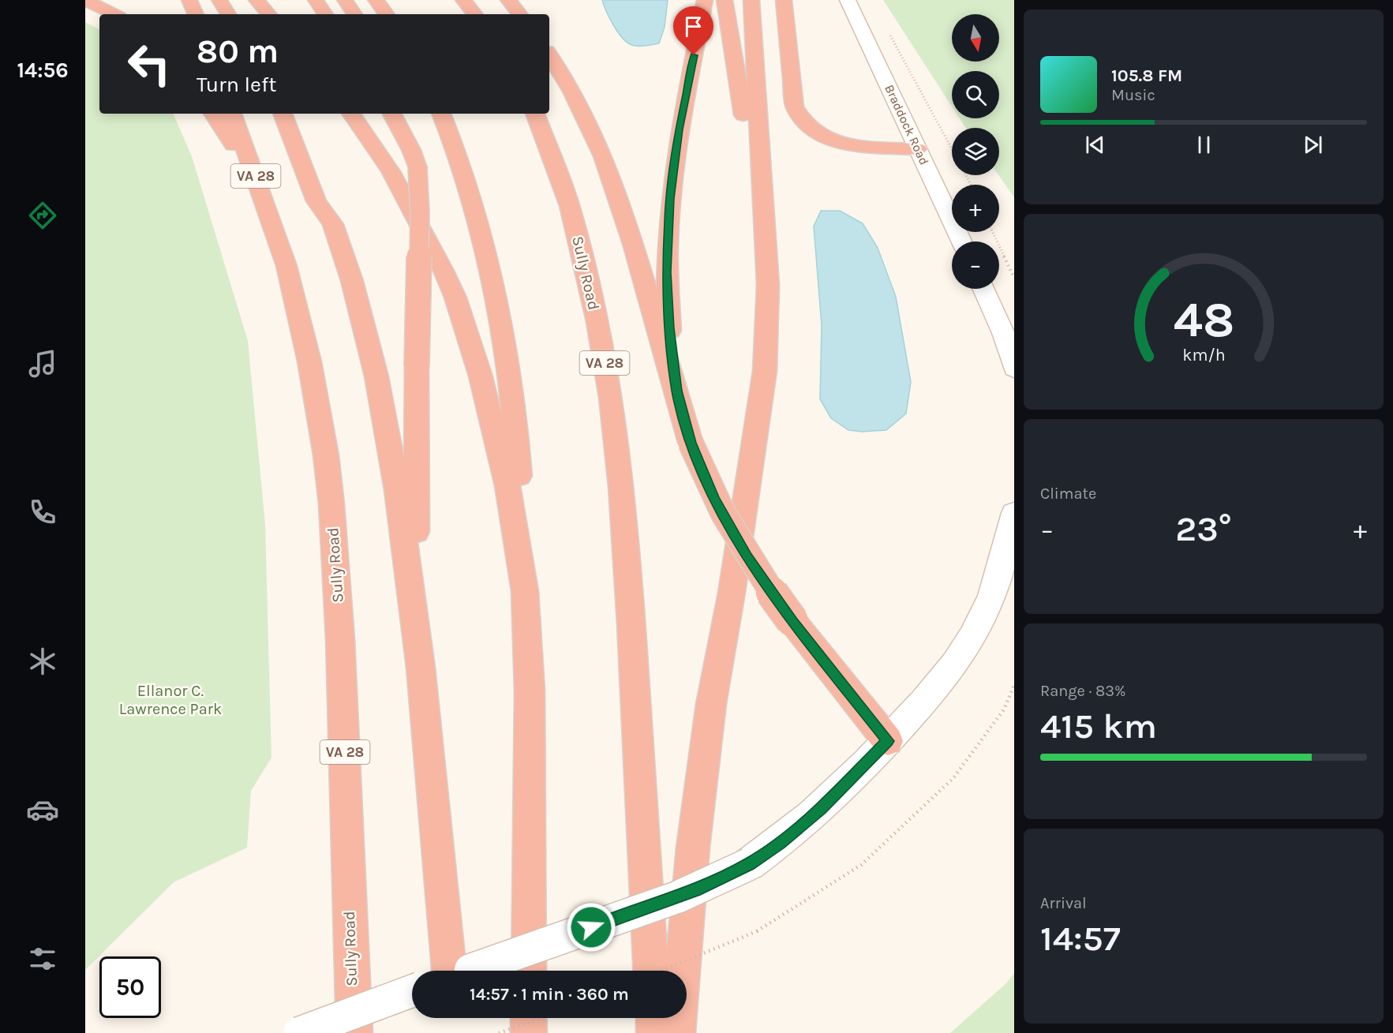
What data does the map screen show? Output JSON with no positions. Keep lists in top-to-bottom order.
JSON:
{
  "streets": {
    "highway": ["VA 28", "Sully Road"],
    "main road": ["Braddock Road"]
  },
  "parks": ["Ellanor C. Lawrence Park"],
  "north": "bottom",
  "page": {
    "tabs": "14:56",
    "map_buttons": ["+", "−"],
    "turn": ["80 m", "Turn left"],
    "song": ["105.8 FM", "Music"],
    "tile": [
      "Climate",
      ["Range · 83%", "415 km"],
      ["Arrival", "14:57"]
    ],
    "heat": ["−", "23°", "+"],
    "limit": "50",
    "trip": "14:57 · 1 min · 360 m",
    "gauge": ["48", "km/h"]
  }
}
